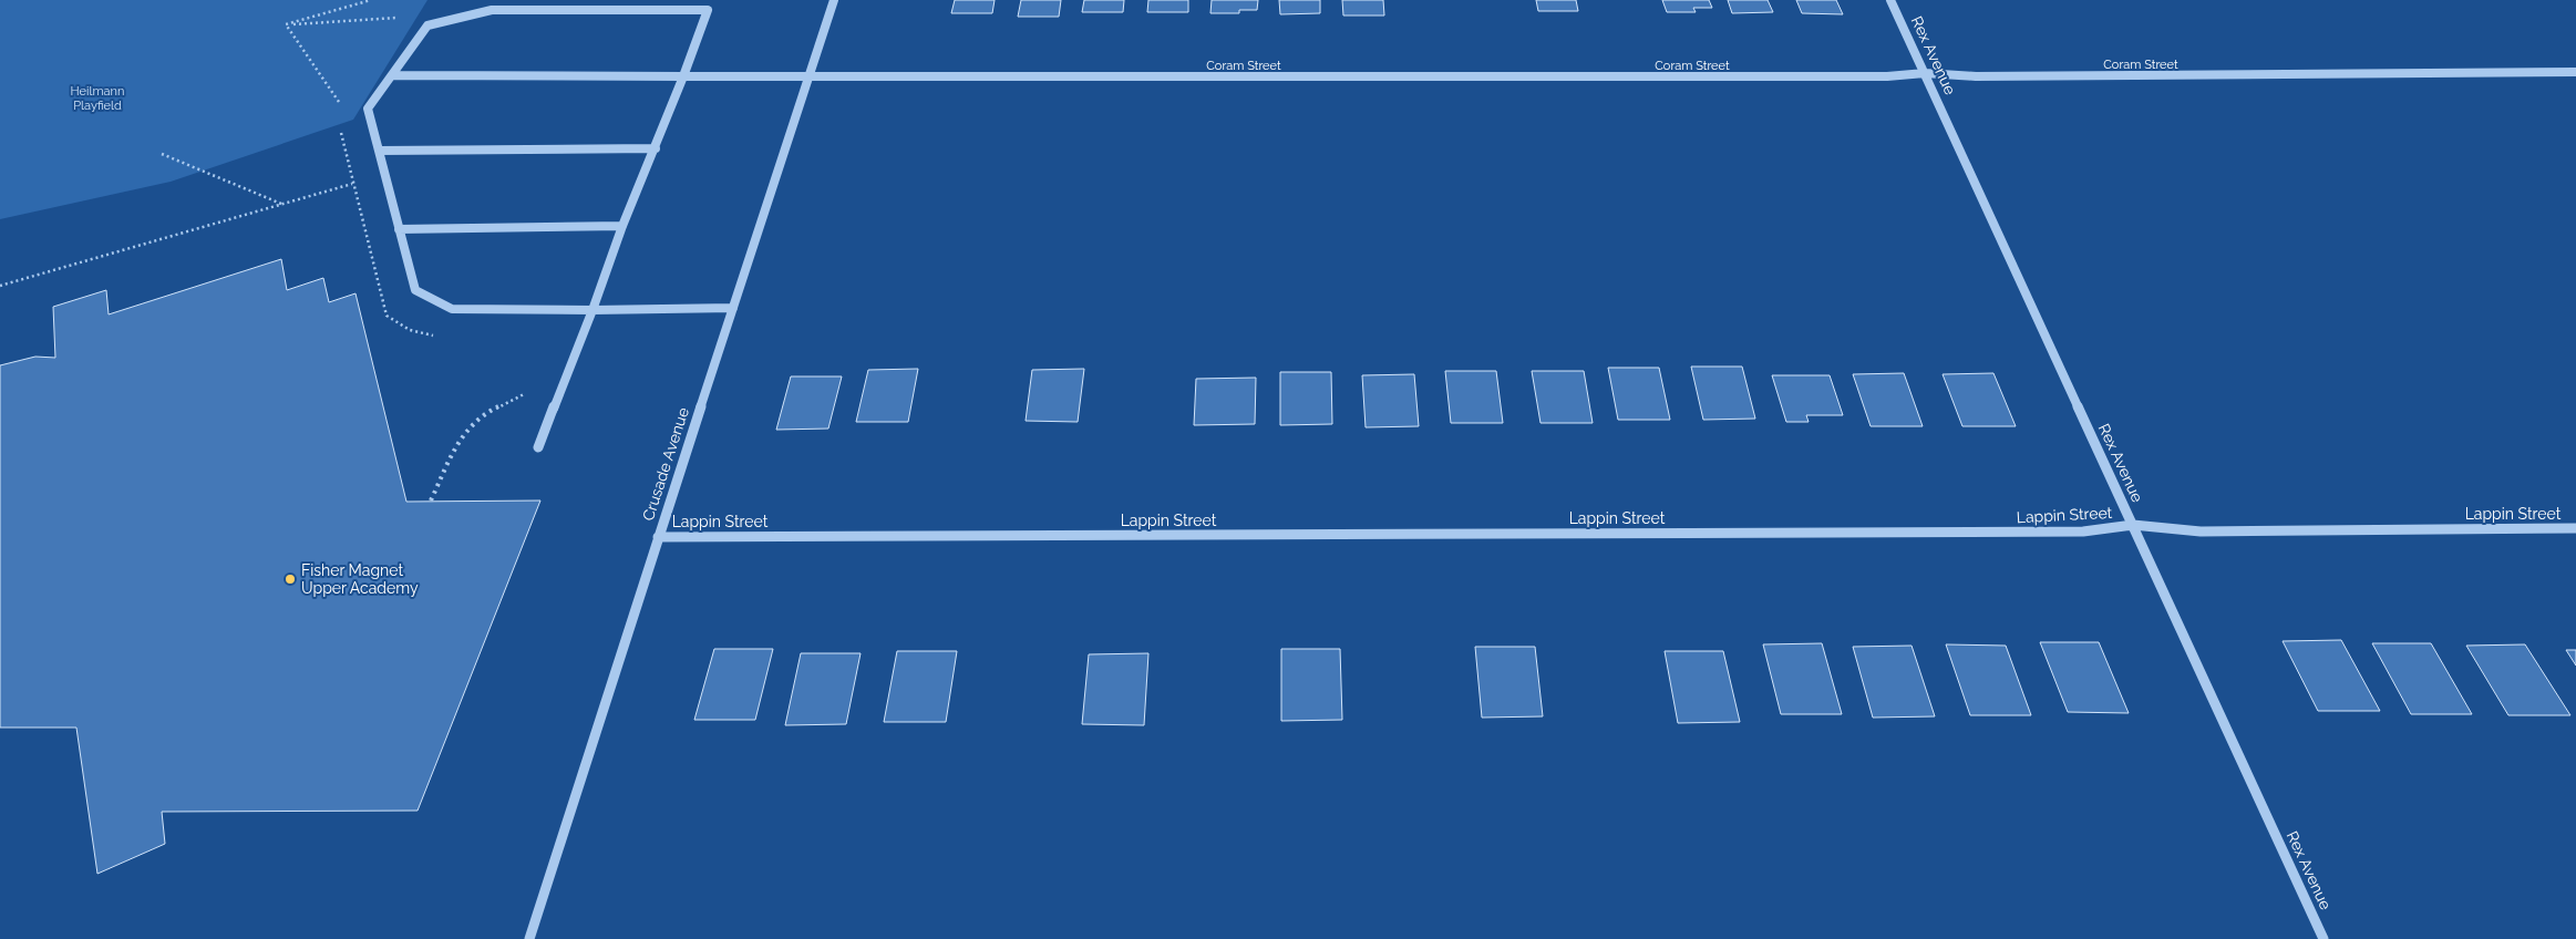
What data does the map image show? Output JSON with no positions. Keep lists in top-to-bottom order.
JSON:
{
  "streets": {
    "street": [
      "Rex Avenue",
      "Coram Street",
      "Crusade Avenue",
      "Lappin Street"
    ]
  },
  "crossings": [
    ["Rex Avenue", "Coram Street"],
    ["Rex Avenue", "Lappin Street"],
    ["Coram Street", "Crusade Avenue"],
    ["Crusade Avenue", "Lappin Street"]
  ],
  "parks": ["Heilmann Playfield"],
  "places": ["Fisher Magnet Upper Academy"]
}
